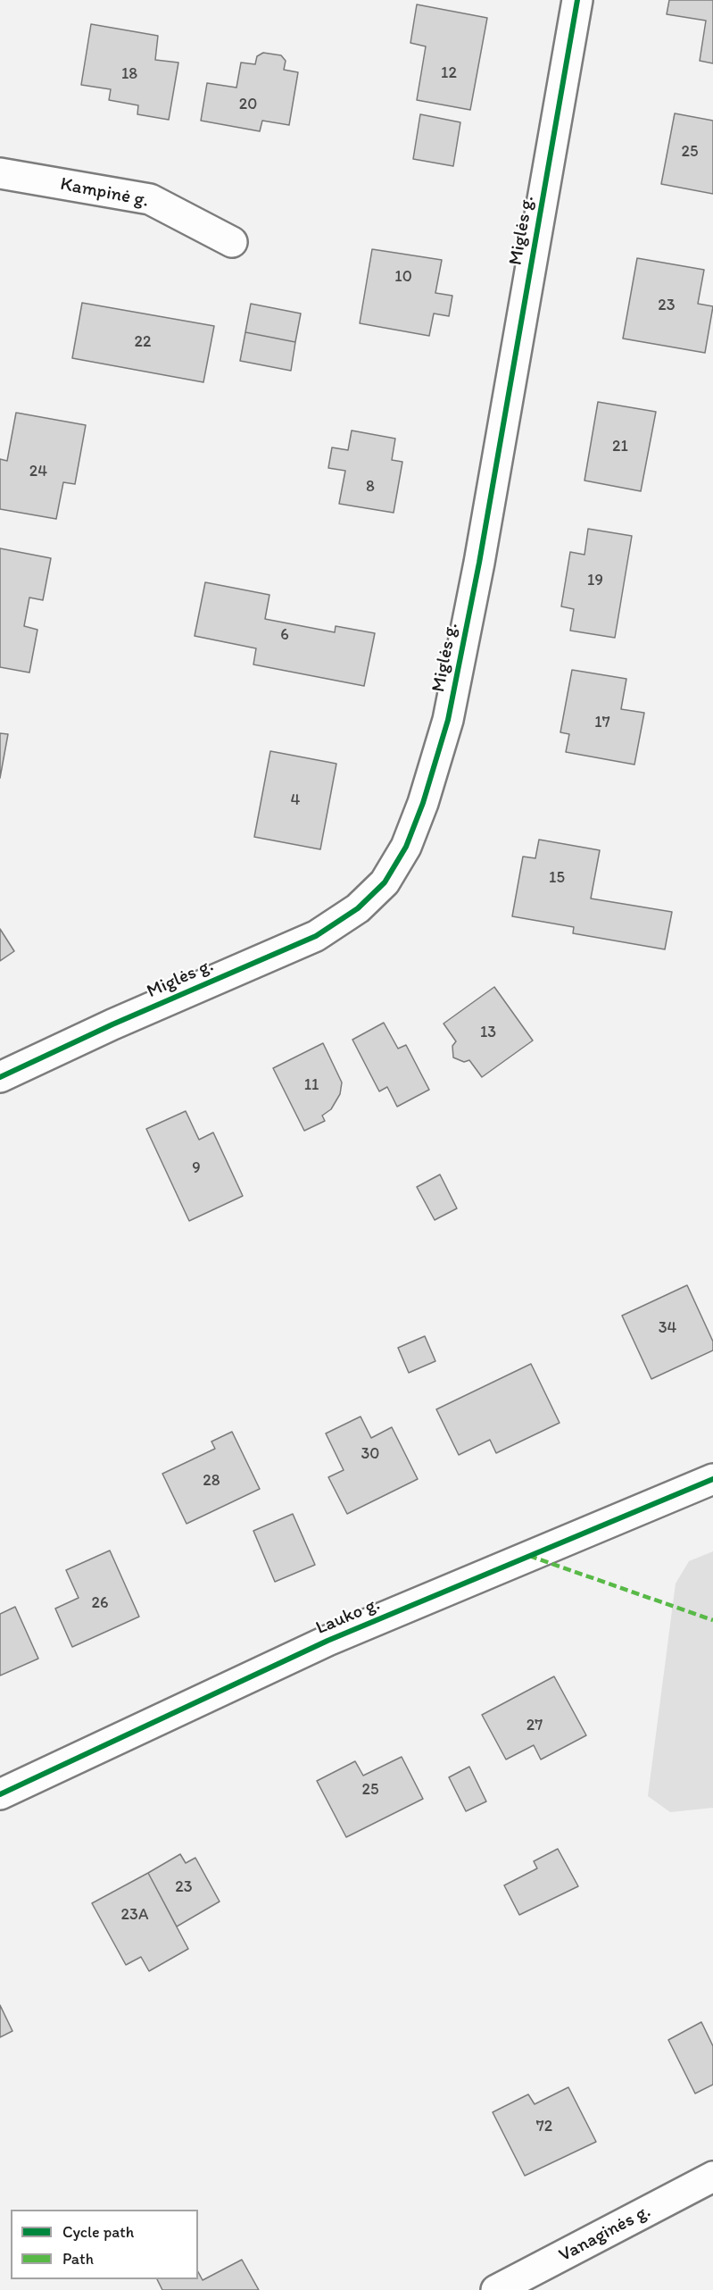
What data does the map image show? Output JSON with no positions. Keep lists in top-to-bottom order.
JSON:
{
  "streets": {
    "street": [
      "Kampinė g.",
      "Miglės g.",
      "Lauko g.",
      "Vanaginės g."
    ]
  },
  "house_numbers": [
    "12",
    "18",
    "20",
    "25",
    "10",
    "23",
    "22",
    "21",
    "24",
    "8",
    "19",
    "6",
    "17",
    "4",
    "15",
    "13",
    "11",
    "9",
    "34",
    "30",
    "28",
    "26",
    "27",
    "25",
    "23",
    "23A",
    "72"
  ],
  "legend": ["Cycle path", "Path"]
}
